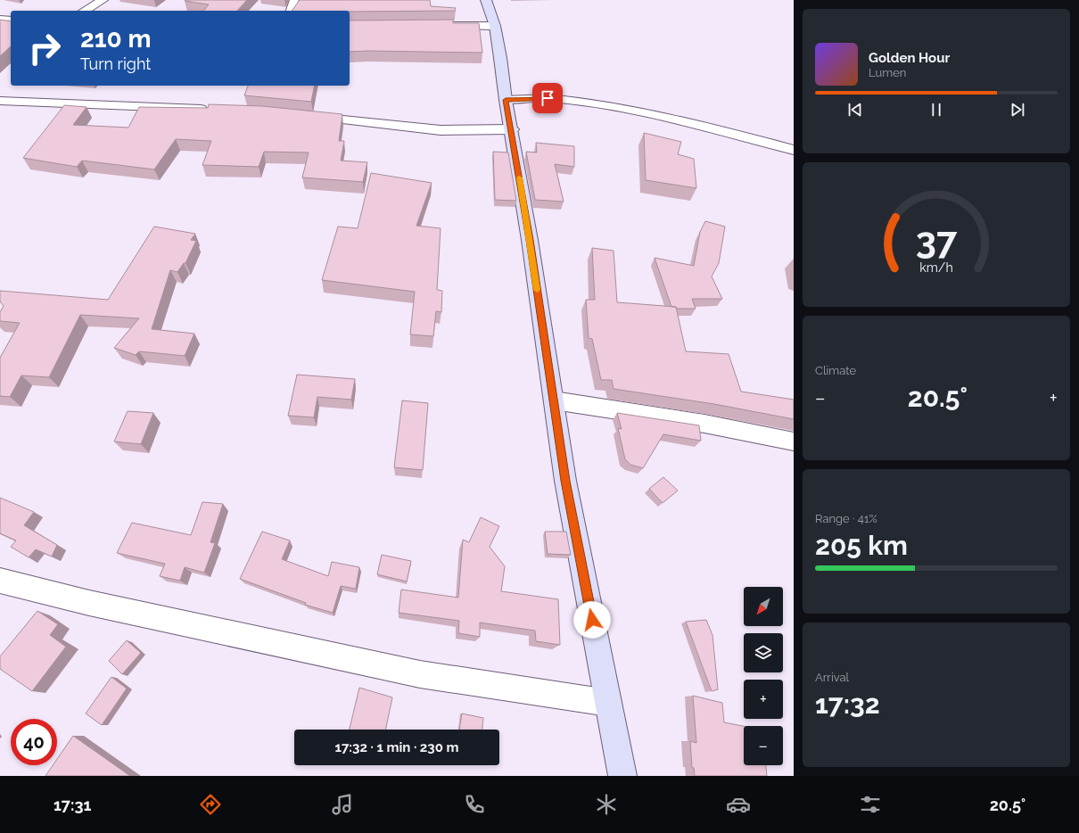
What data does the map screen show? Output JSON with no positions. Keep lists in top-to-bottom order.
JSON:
{
  "north": "bottom left",
  "page": {
    "turn": ["210 m", "Turn right"],
    "song": ["Golden Hour", "Lumen"],
    "tile": [
      "Climate",
      ["Range · 41%", "205 km"],
      ["Arrival", "17:32"]
    ],
    "heat": ["−", "20.5°", "+"],
    "map_buttons": ["+", "−"],
    "limit": "40",
    "trip": "17:32 · 1 min · 230 m",
    "tabs": ["17:31", "20.5°"],
    "gauge": ["37", "km/h"]
  }
}
